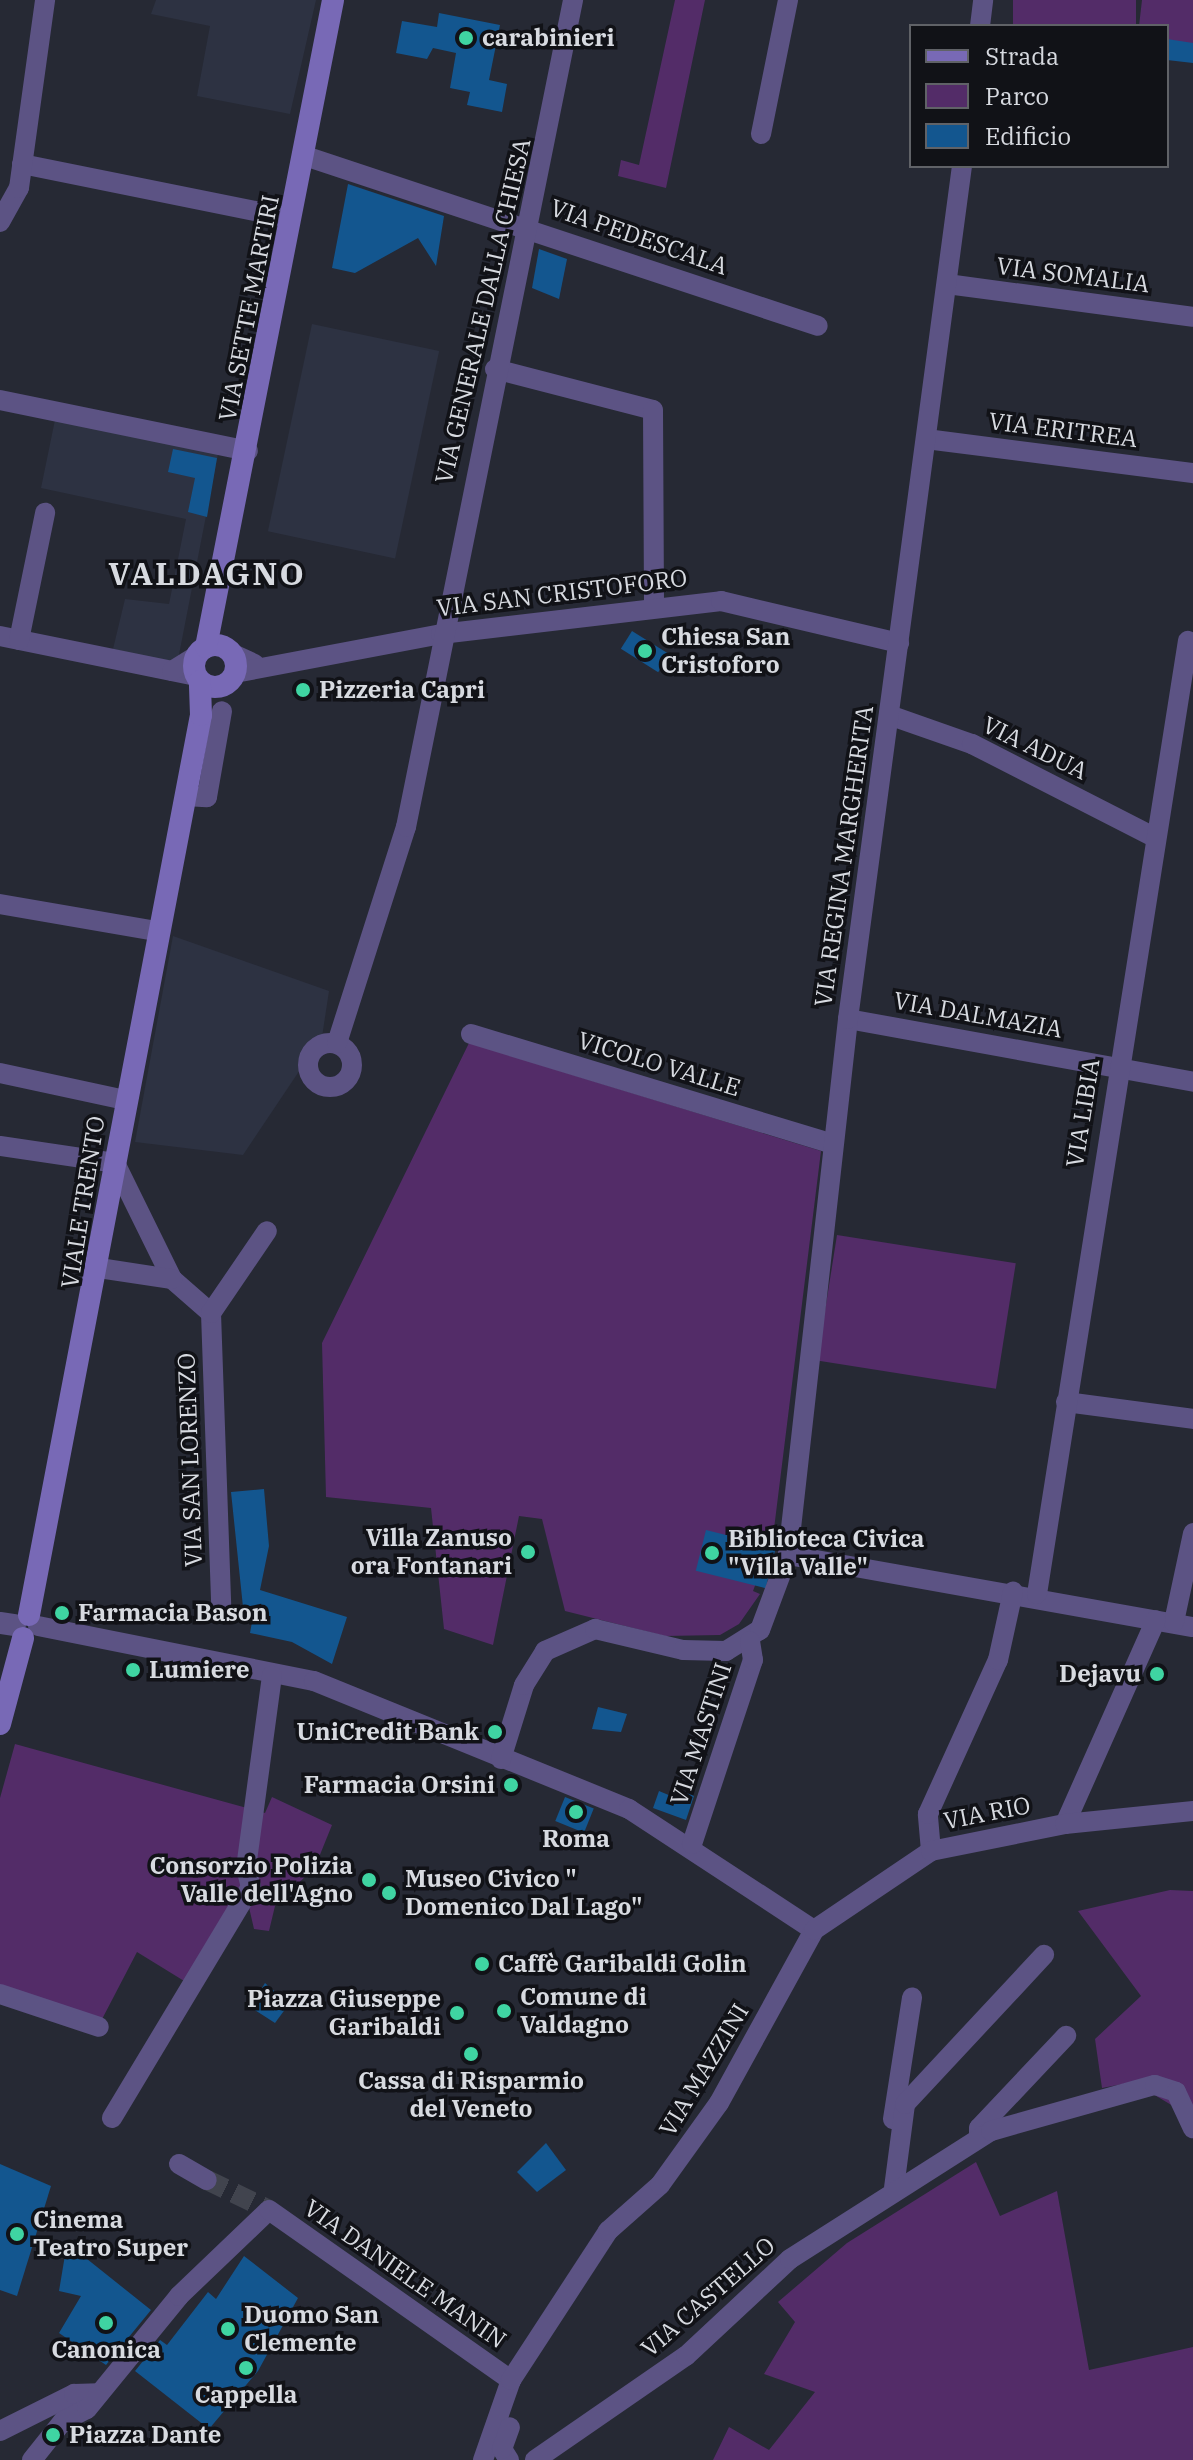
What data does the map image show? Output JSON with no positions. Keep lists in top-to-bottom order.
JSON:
{
  "streets": {
    "main road": ["VIA SETTE MARTIRI", "VIALE TRENTO"],
    "street": [
      "VIA PEDESCALA",
      "VIA SOMALIA",
      "VIA GENERALE DALLA CHIESA",
      "VIA ERITREA",
      "VIA SAN CRISTOFORO",
      "VIA ADUA",
      "VIA REGINA MARGHERITA",
      "VIA DALMAZIA",
      "VICOLO VALLE",
      "VIA LIBIA",
      "VIA SAN LORENZO",
      "VIA MASTINI",
      "VIA RIO",
      "VIA MAZZINI",
      "VIA DANIELE MANIN",
      "VIA CASTELLO"
    ]
  },
  "crossings": [
    ["VIA PEDESCALA", "VIA SETTE MARTIRI"],
    ["VIA PEDESCALA", "VIA GENERALE DALLA CHIESA"],
    ["VIA SOMALIA", "VIA REGINA MARGHERITA"],
    ["VIA SETTE MARTIRI", "VIA SAN CRISTOFORO"],
    ["VIA SETTE MARTIRI", "VIALE TRENTO"],
    ["VIA GENERALE DALLA CHIESA", "VIA SAN CRISTOFORO"],
    ["VIA ERITREA", "VIA REGINA MARGHERITA"],
    ["VIA SAN CRISTOFORO", "VIA REGINA MARGHERITA"],
    ["VIA ADUA", "VIA REGINA MARGHERITA"],
    ["VIA ADUA", "VIA LIBIA"],
    ["VIA REGINA MARGHERITA", "VIA DALMAZIA"],
    ["VIA REGINA MARGHERITA", "VICOLO VALLE"],
    ["VIA REGINA MARGHERITA", "VIA MASTINI"],
    ["VIA DALMAZIA", "VIA LIBIA"],
    ["VIA RIO", "VIA MAZZINI"],
    ["VIA MAZZINI", "VIA DANIELE MANIN"]
  ],
  "districts": ["VALDAGNO"],
  "places": [
    "carabinieri",
    "Chiesa San Cristoforo",
    "Pizzeria Capri",
    "Villa Zanuso ora Fontanari",
    "Biblioteca Civica \"Villa Valle\"",
    "Farmacia Bason",
    "Lumiere",
    "Dejavu",
    "UniCredit Bank",
    "Farmacia Orsini",
    "Roma",
    "Consorzio Polizia Valle dell'Agno",
    "Museo Civico \" Domenico Dal Lago\"",
    "Caffè Garibaldi Golin",
    "Comune di Valdagno",
    "Piazza Giuseppe Garibaldi",
    "Cassa di Risparmio del Veneto",
    "Cinema Teatro Super",
    "Canonica",
    "Duomo San Clemente",
    "Cappella",
    "Piazza Dante"
  ],
  "legend": ["Strada", "Parco", "Edificio"]
}
